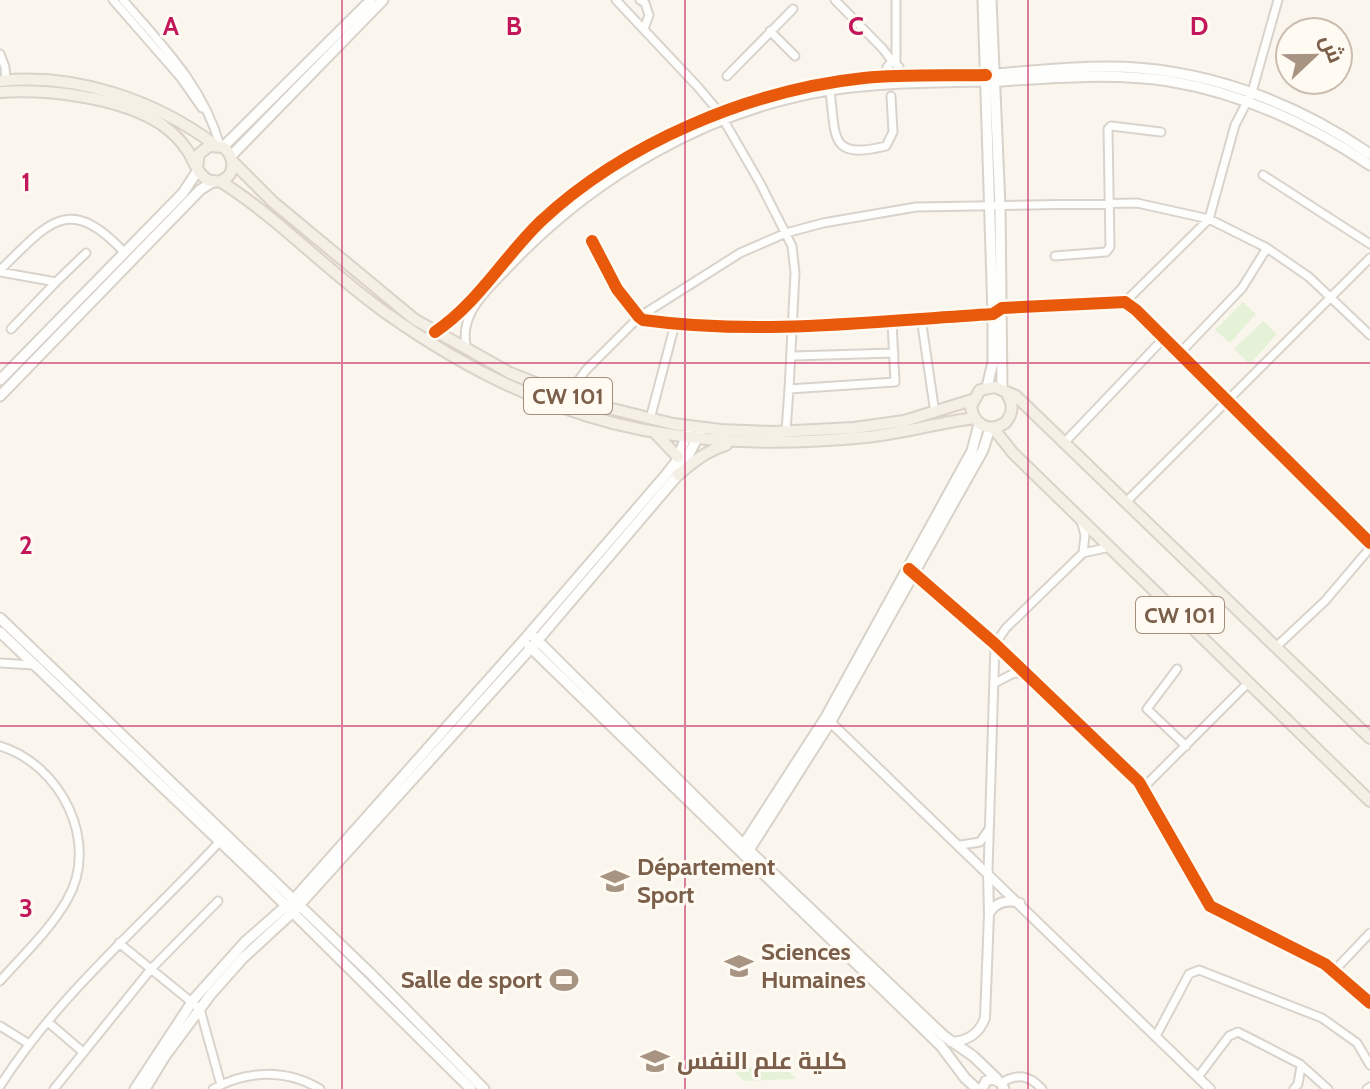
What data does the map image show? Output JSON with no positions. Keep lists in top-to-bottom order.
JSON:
{
  "streets": {
    "main road": ["CW 101"]
  },
  "places": {
    "school or university": ["Département Sport", "Sciences Humaines", "كلية علم النفس"],
    "sports": ["Salle de sport"]
  },
  "north": "right",
  "grid": {
    "columns": [
      "A",
      "B",
      "C",
      "D"
    ],
    "rows": ["1", "2", "3"]
  }
}
